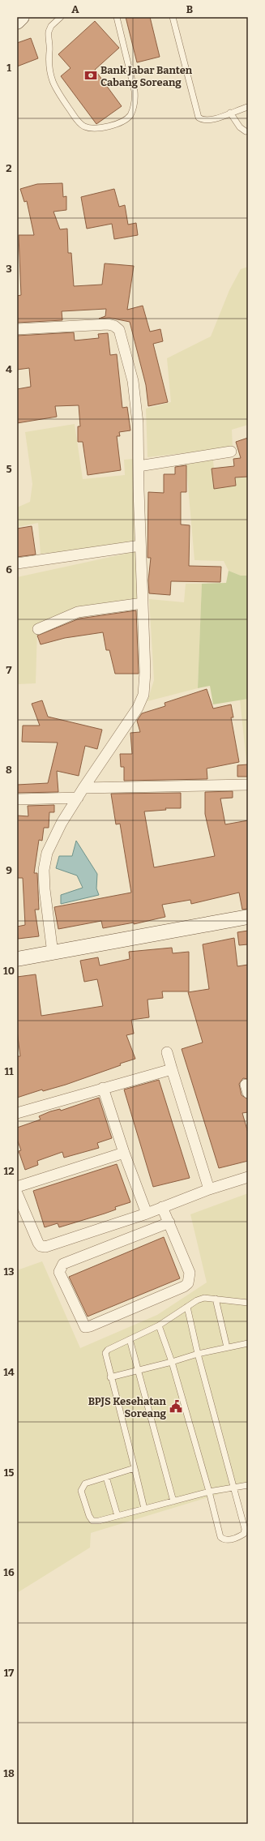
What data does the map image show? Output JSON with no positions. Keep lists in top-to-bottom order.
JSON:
{
  "places": {
    "bank": ["Bank Jabar Banten Cabang Soreang"],
    "public building": ["BPJS Kesehatan Soreang"]
  },
  "grid": {
    "columns": ["A", "B"],
    "rows": [
      "1",
      "2",
      "3",
      "4",
      "5",
      "6",
      "7",
      "8",
      "9",
      "10",
      "11",
      "12",
      "13",
      "14",
      "15",
      "16",
      "17",
      "18"
    ]
  }
}
